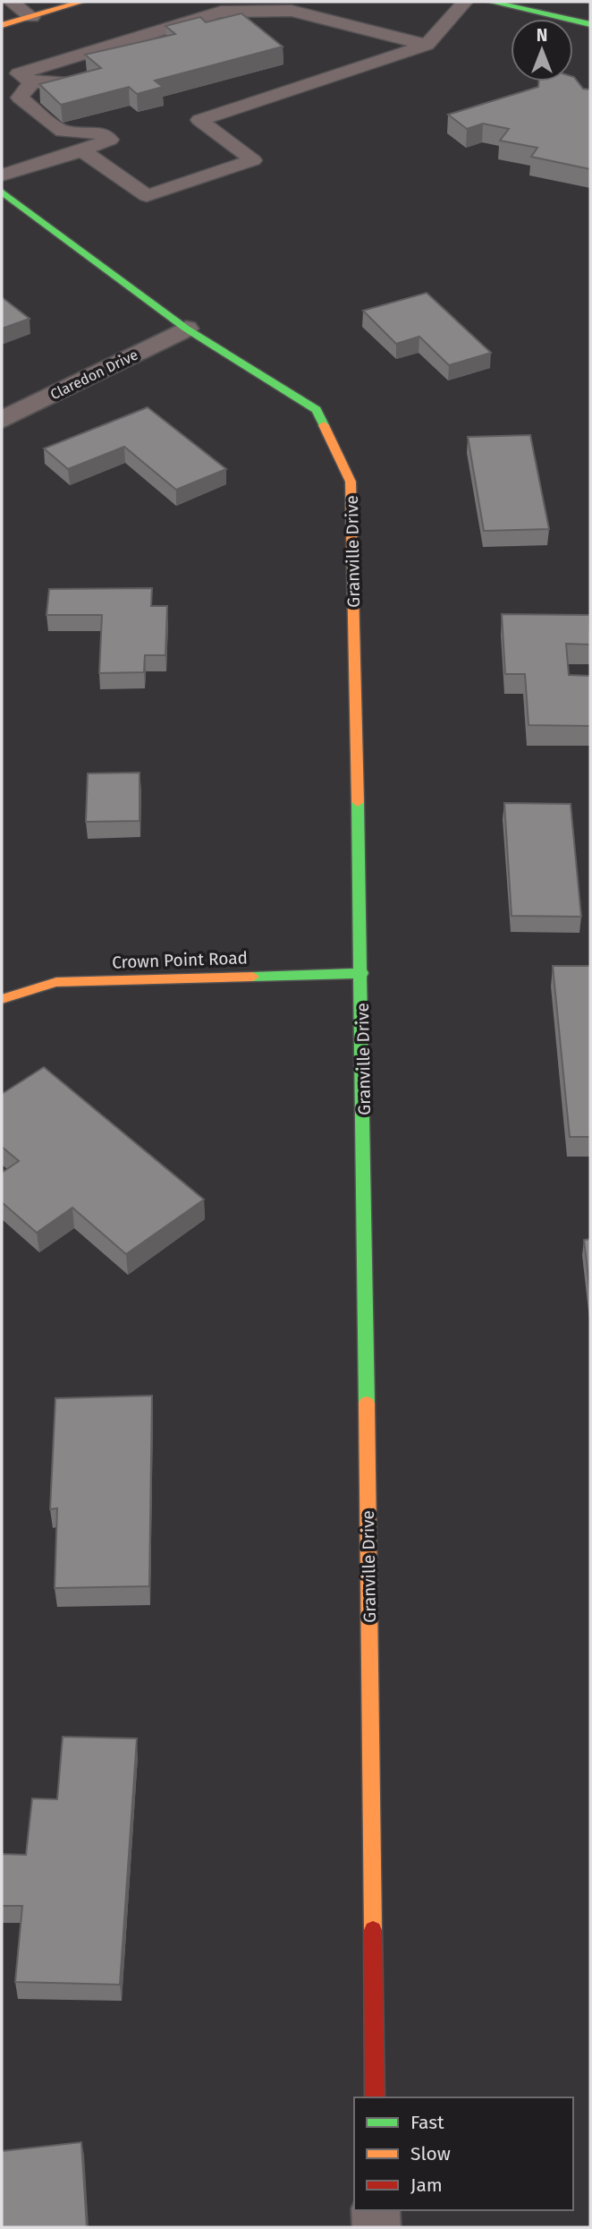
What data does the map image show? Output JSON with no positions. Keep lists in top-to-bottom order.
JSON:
{
  "streets": {
    "main road": ["Granville Drive", "Crown Point Road"],
    "street": ["Claredon Drive"]
  },
  "crossings": [
    ["Claredon Drive", "Granville Drive"],
    ["Granville Drive", "Crown Point Road"]
  ],
  "legend": ["Fast", "Slow", "Jam"],
  "north": "top"
}
